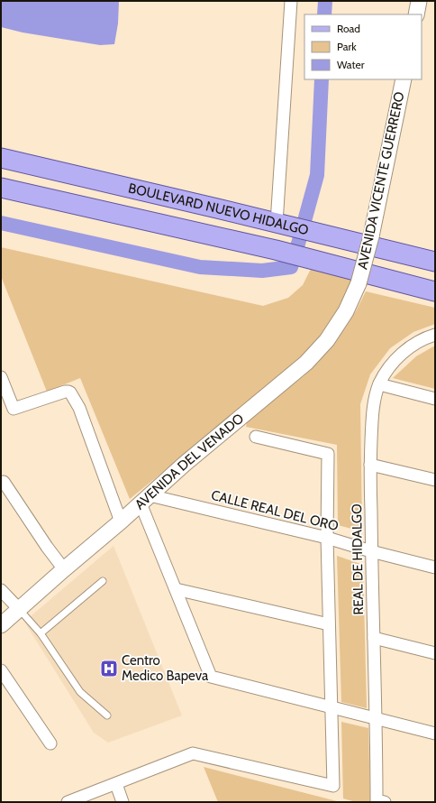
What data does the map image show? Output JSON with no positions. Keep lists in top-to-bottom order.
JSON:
{
  "streets": {
    "main road": ["BOULEVARD NUEVO HIDALGO"],
    "street": [
      "AVENIDA VICENTE GUERRERO",
      "AVENIDA DEL VENADO",
      "CALLE REAL DEL ORO",
      "REAL DE HIDALGO"
    ]
  },
  "crossings": [
    ["AVENIDA VICENTE GUERRERO", "AVENIDA DEL VENADO"],
    ["AVENIDA DEL VENADO", "CALLE REAL DEL ORO"],
    ["CALLE REAL DEL ORO", "REAL DE HIDALGO"]
  ],
  "places": {
    "hospital": ["Centro Medico Bapeva"]
  },
  "legend": ["Road", "Park", "Water"]
}
